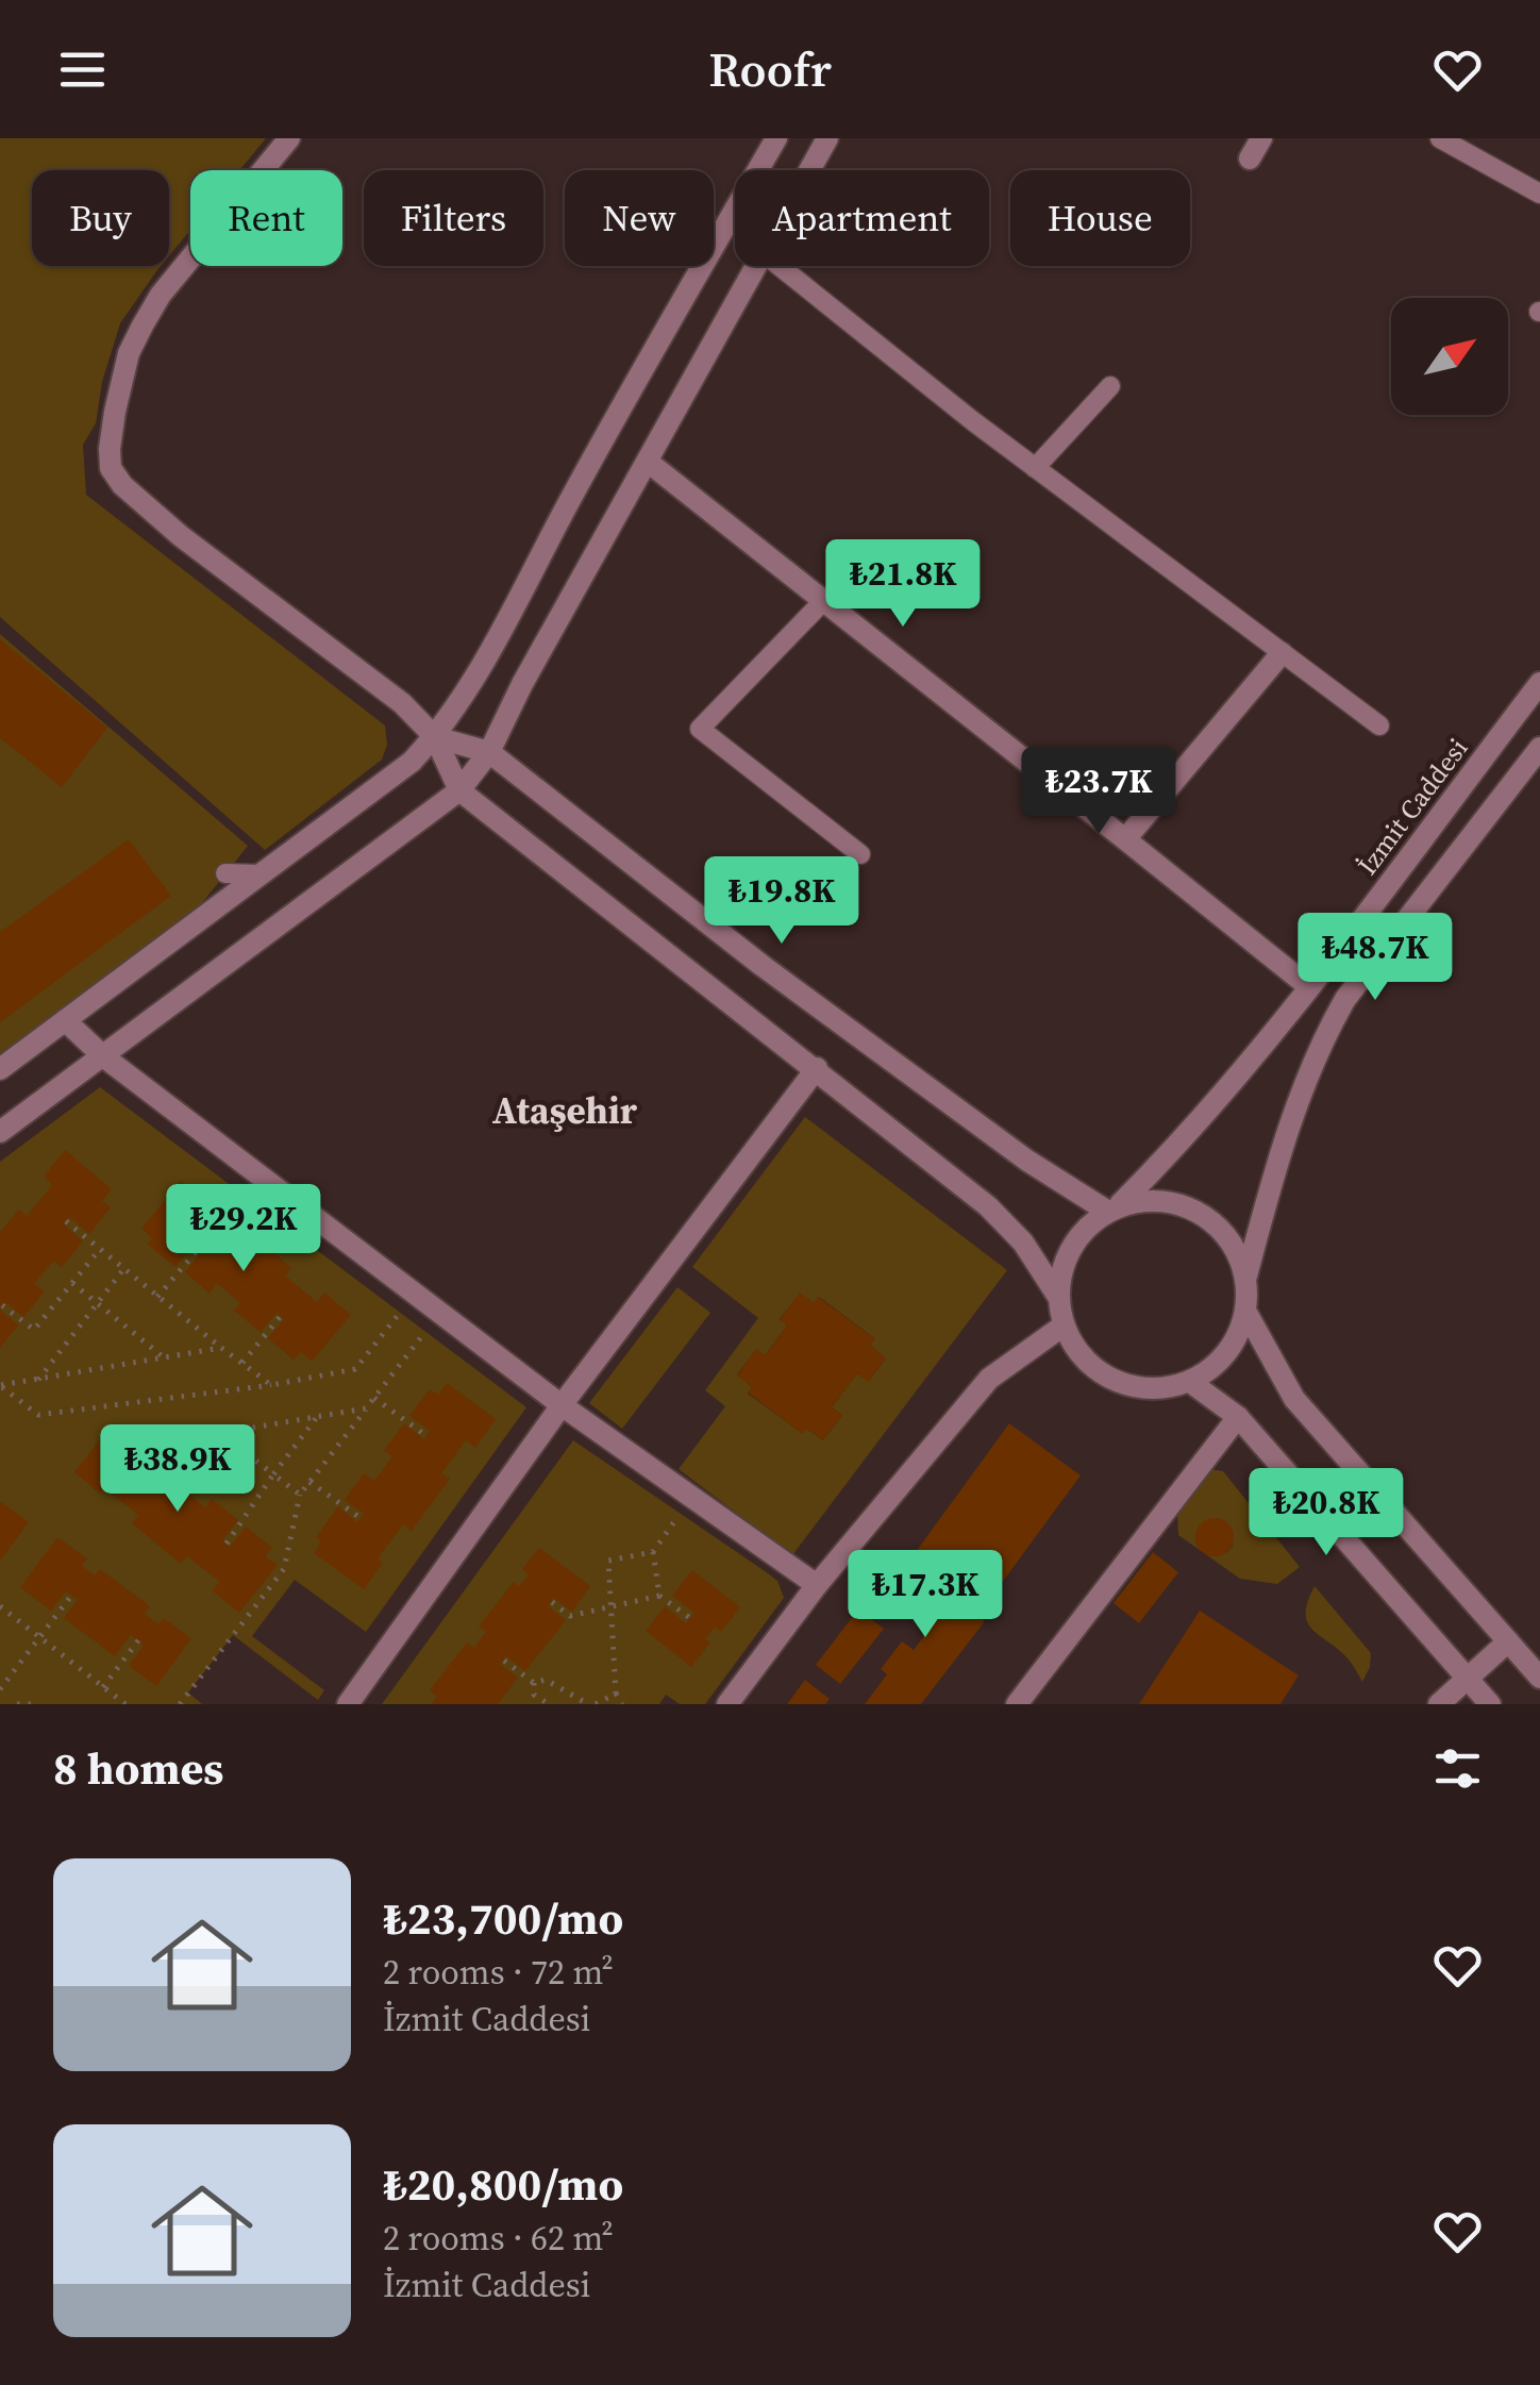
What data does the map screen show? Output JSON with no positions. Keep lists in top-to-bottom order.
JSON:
{
  "streets": {
    "street": ["İzmit Caddesi"]
  },
  "districts": ["Ataşehir"],
  "north": "top right",
  "page": {
    "header": "Roofr",
    "chip": [
      "Buy",
      "Rent",
      "Filters",
      "New",
      "Apartment",
      "House"
    ],
    "price": [
      "₺21.8K",
      "₺23.7K",
      "₺19.8K",
      "₺48.7K",
      "₺29.2K",
      "₺38.9K",
      "₺20.8K",
      "₺17.3K"
    ],
    "heading": "8 homes",
    "list": [
      {
        "name": "₺23,700/mo",
        "note": "2 rooms · 72 m² · İzmit Caddesi"
      },
      {
        "name": "₺20,800/mo",
        "note": "2 rooms · 62 m² · İzmit Caddesi"
      }
    ]
  }
}
